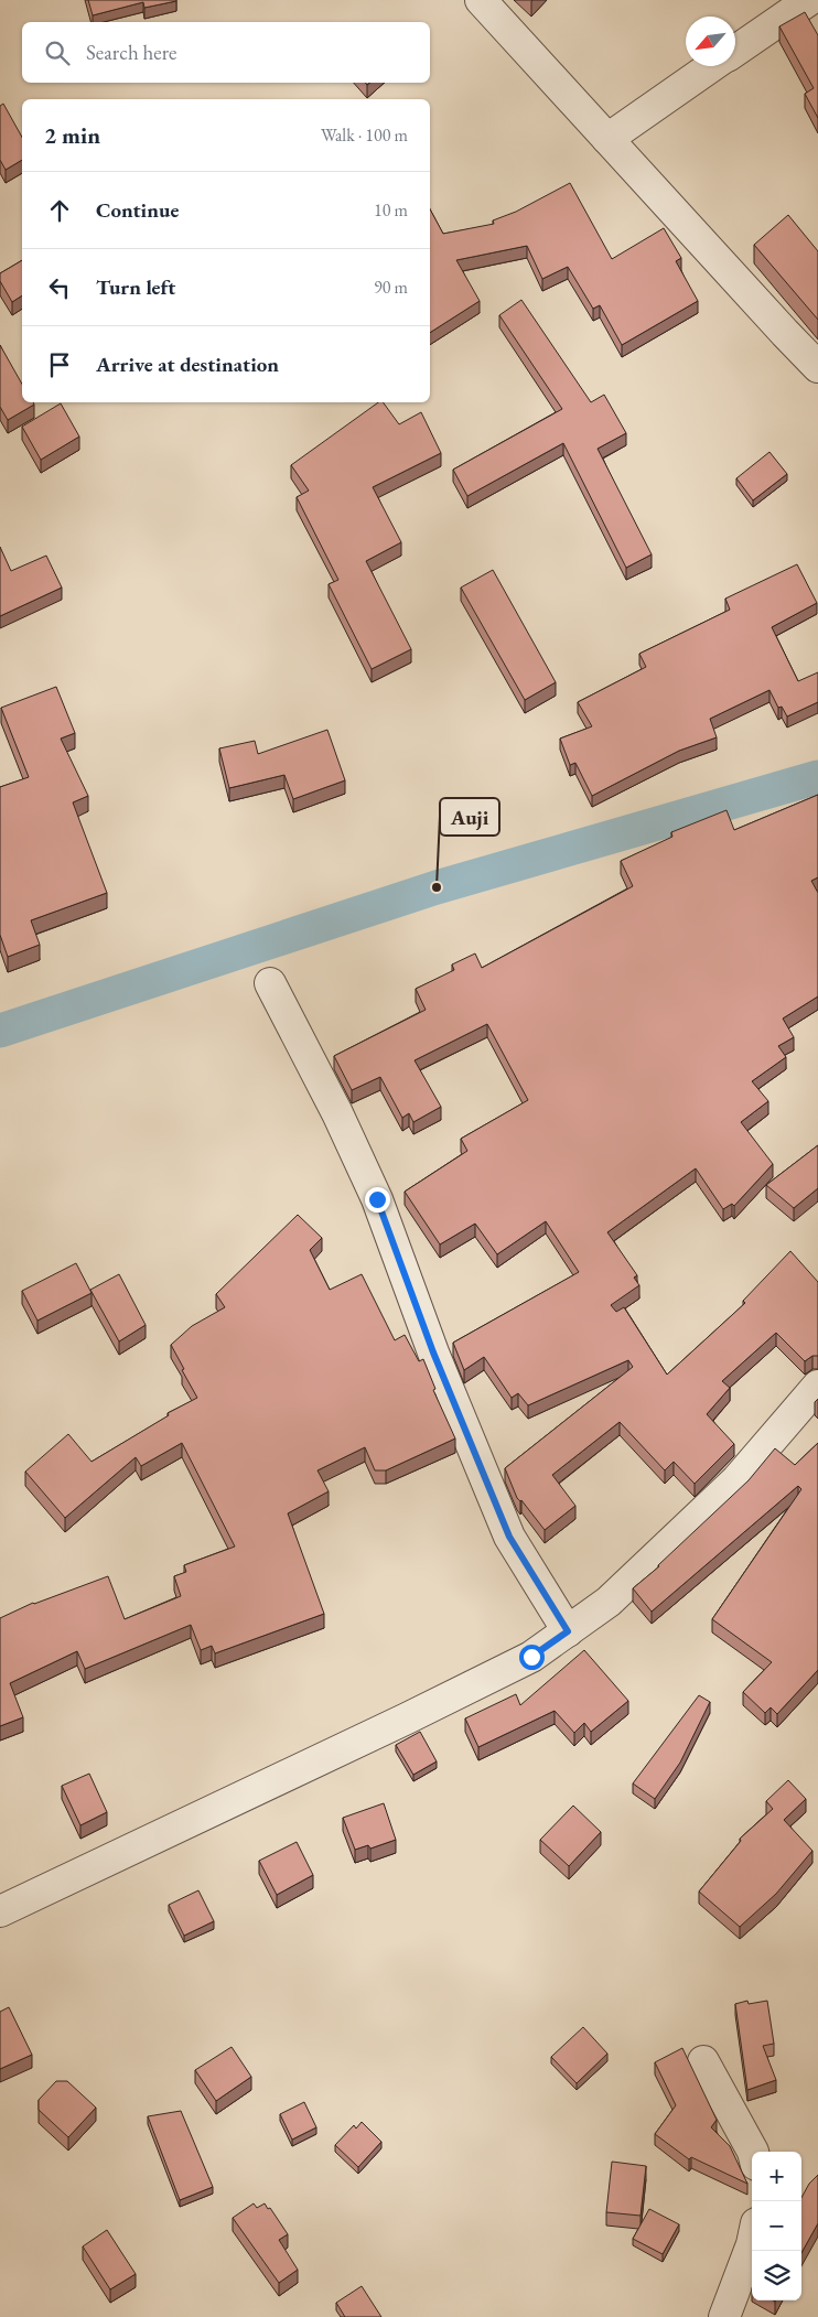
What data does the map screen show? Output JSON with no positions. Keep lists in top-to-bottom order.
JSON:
{
  "places": ["Auji"],
  "north": "bottom left",
  "page": {
    "search": "Search here",
    "heading": ["2 min", "Walk · 100 m"],
    "list": [
      ["Continue", "10 m"],
      ["Turn left", "90 m"],
      "Arrive at destination"
    ],
    "map_buttons": ["+", "−"]
  }
}
